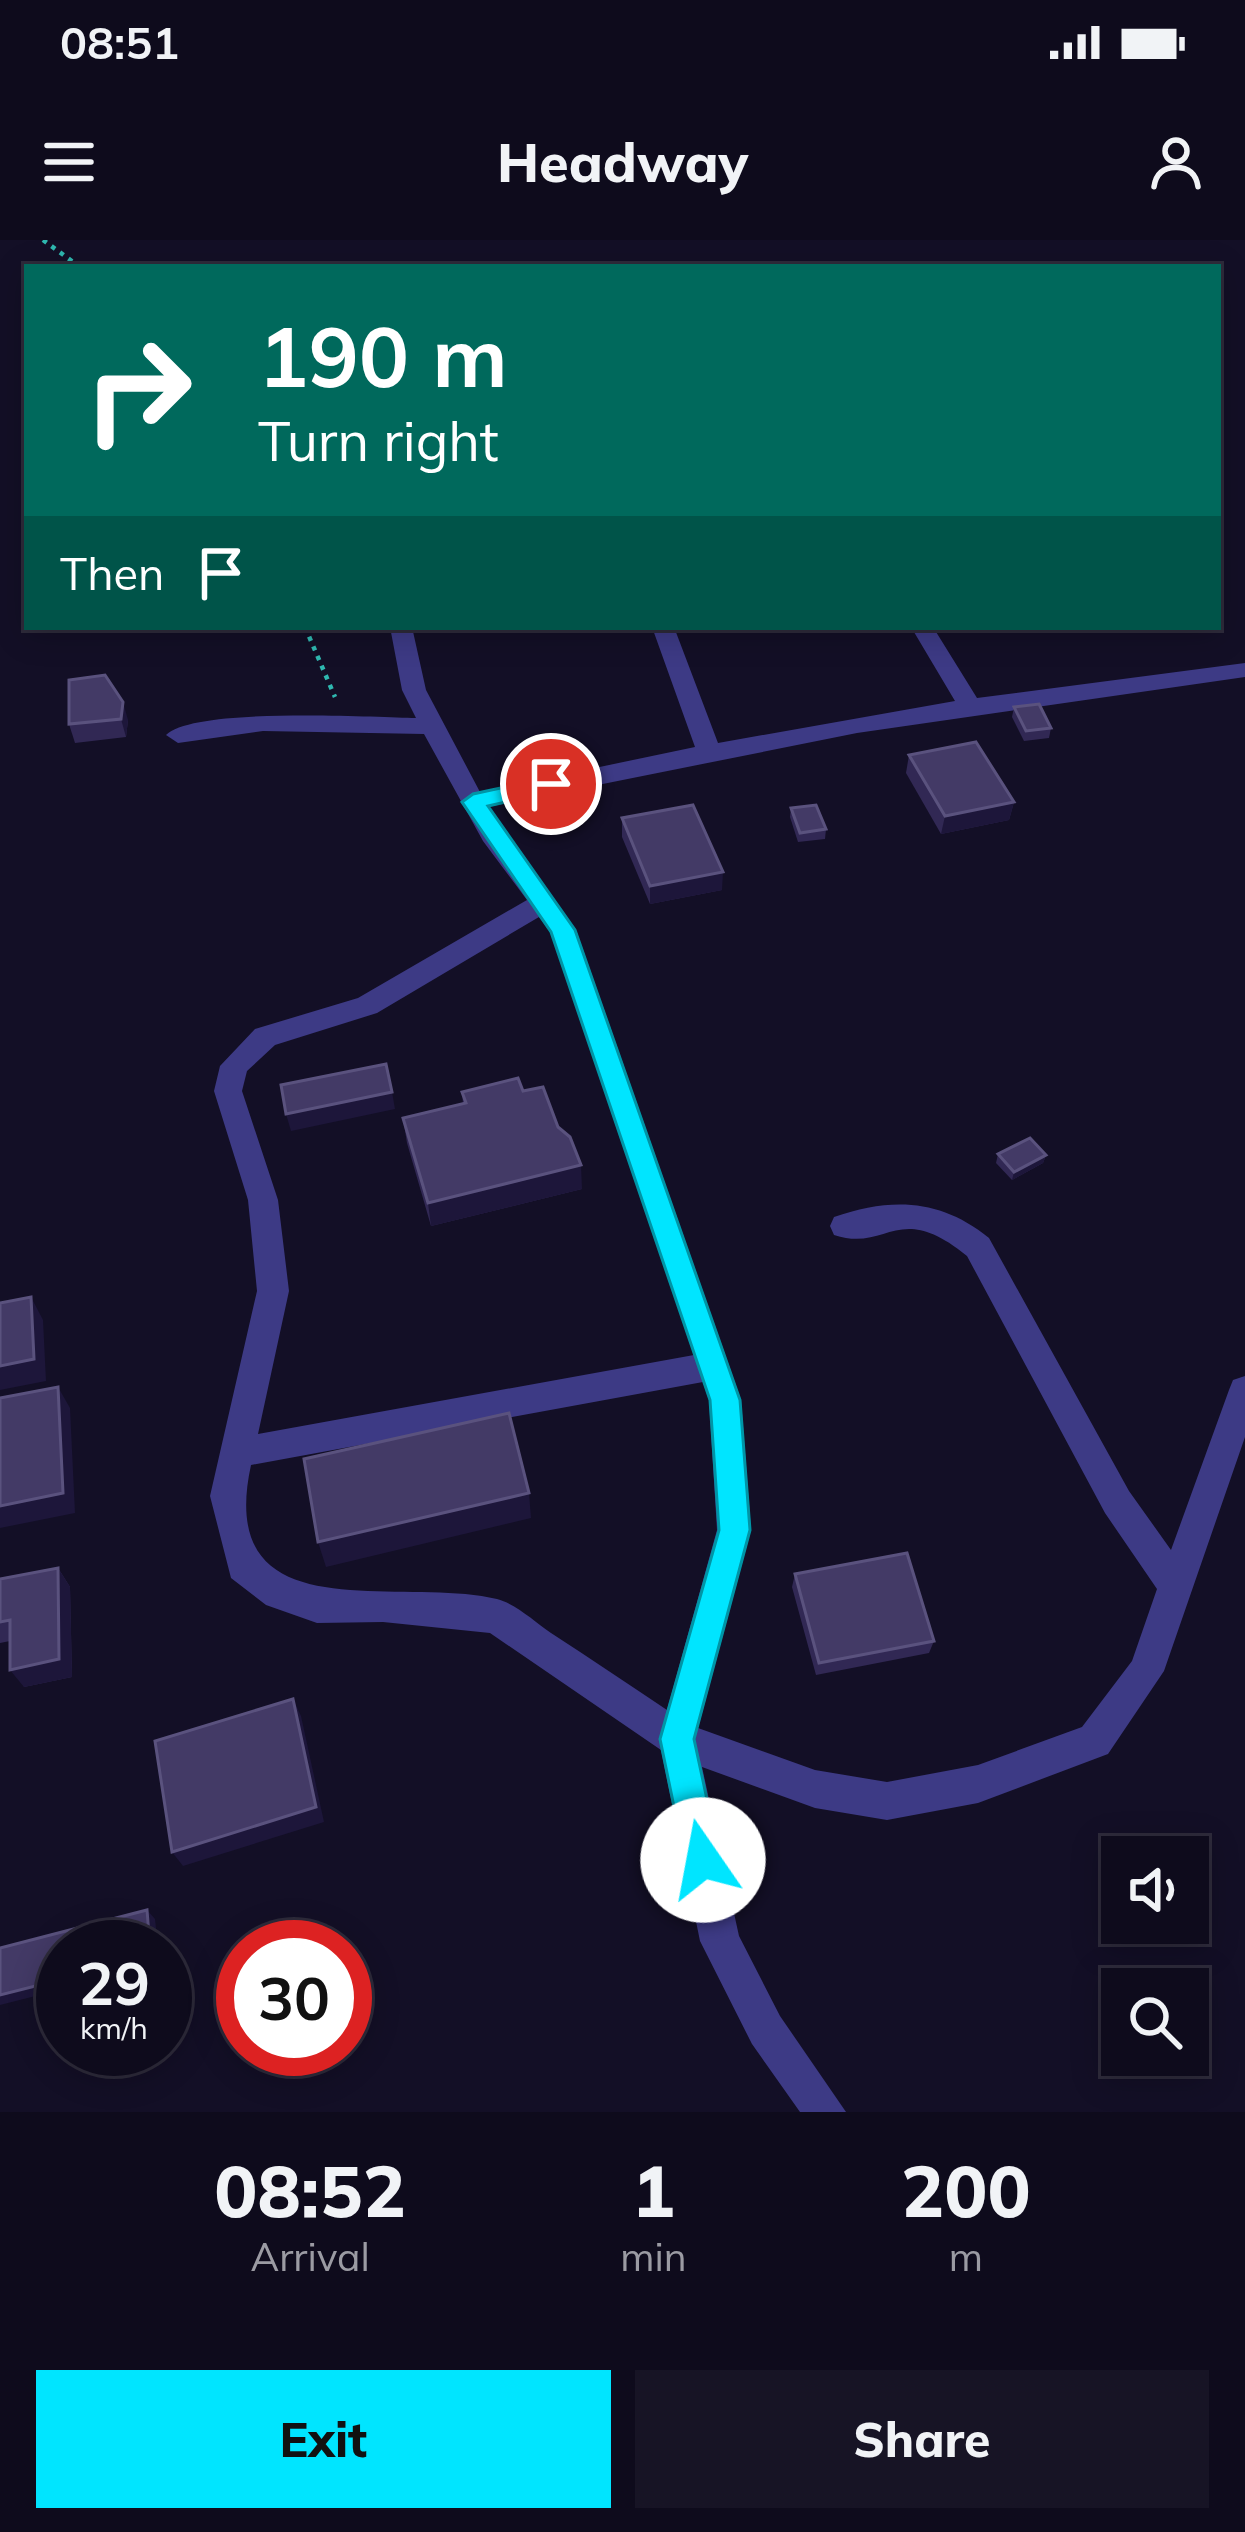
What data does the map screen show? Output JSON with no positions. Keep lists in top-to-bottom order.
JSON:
{
  "page": {
    "status": "08:51",
    "header": "Headway",
    "turn": ["190 m", "Turn right"],
    "then": "Then",
    "speed": "29 km/h",
    "limit": "30",
    "eta": [
      "08:52",
      "Arrival",
      "1",
      "min",
      "200",
      "m"
    ],
    "buttons": ["Exit", "Share"]
  }
}
